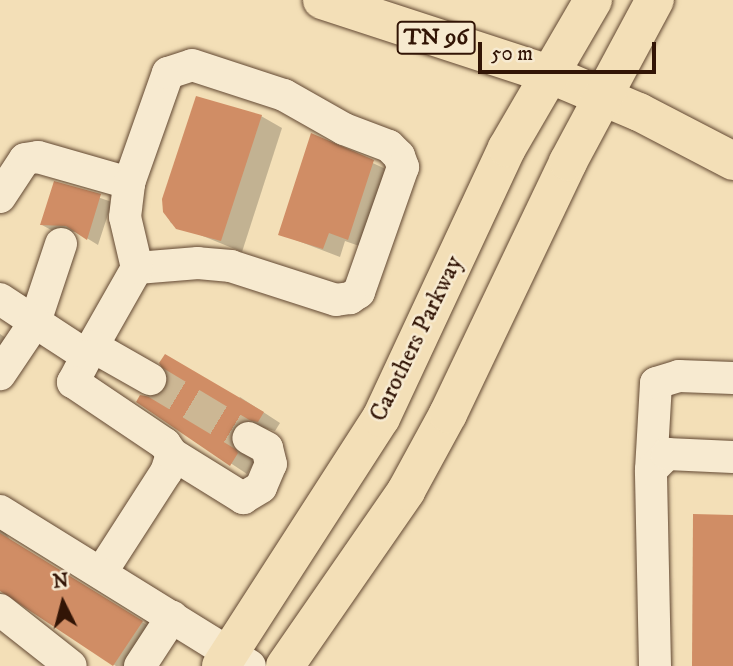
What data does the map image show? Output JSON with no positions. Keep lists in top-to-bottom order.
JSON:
{
  "streets": {
    "main road": ["TN 96", "Carothers Parkway"]
  },
  "crossings": [
    ["TN 96", "Carothers Parkway"]
  ],
  "scale_bar": "50 m",
  "north": "top"
}
